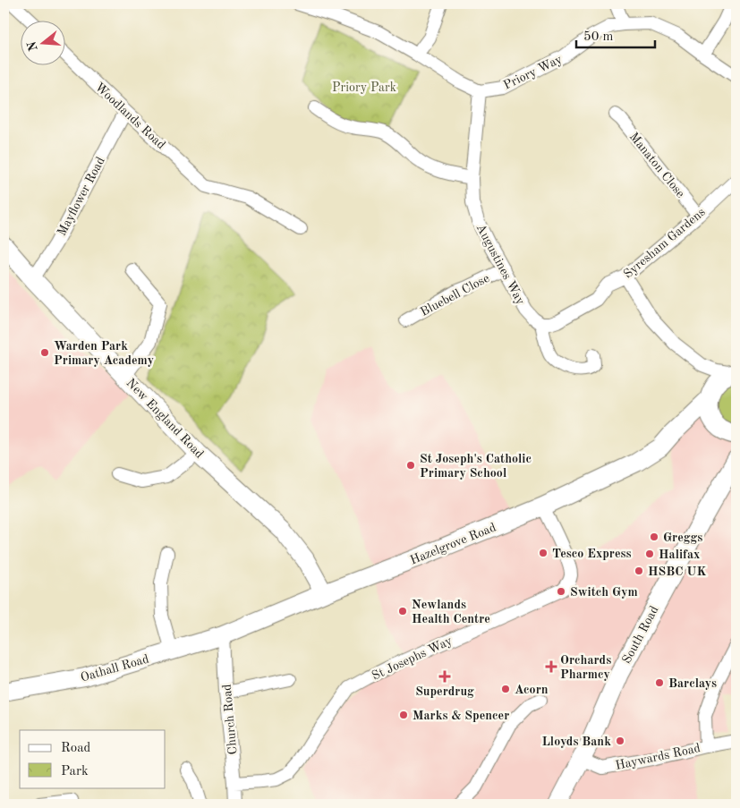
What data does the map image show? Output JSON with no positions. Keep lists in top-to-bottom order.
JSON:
{
  "streets": {
    "main road": [
      "New England Road",
      "Hazelgrove Road",
      "South Road",
      "Oathall Road"
    ],
    "street": [
      "Priory Way",
      "Woodlands Road",
      "Manaton Close",
      "Mayflower Road",
      "Syresham Gardens",
      "Augustines Way",
      "Bluebell Close",
      "St Josephs Way",
      "Church Road",
      "Haywards Road"
    ]
  },
  "crossings": [
    ["Priory Way", "Augustines Way"],
    ["Woodlands Road", "Mayflower Road"],
    ["Manaton Close", "Syresham Gardens"],
    ["Mayflower Road", "New England Road"],
    ["Syresham Gardens", "Augustines Way"],
    ["Augustines Way", "Bluebell Close"],
    ["New England Road", "Hazelgrove Road"],
    ["Hazelgrove Road", "South Road"],
    ["Hazelgrove Road", "St Josephs Way"],
    ["Hazelgrove Road", "Oathall Road"],
    ["Hazelgrove Road", "Church Road"],
    ["South Road", "Haywards Road"],
    ["St Josephs Way", "Church Road"],
    ["Oathall Road", "Church Road"]
  ],
  "parks": ["Priory Park"],
  "places": {
    "other": [
      "Warden Park Primary Academy",
      "St Joseph's Catholic Primary School",
      "Greggs",
      "Tesco Express",
      "Halifax",
      "HSBC UK",
      "Switch Gym",
      "Newlands Health Centre",
      "Barclays",
      "Acorn",
      "Marks & Spencer",
      "Lloyds Bank"
    ],
    "health": ["Orchards Pharmcy", "Superdrug"]
  },
  "legend": ["Road", "Park"],
  "scale_bar": "50 m",
  "north": "left"
}
